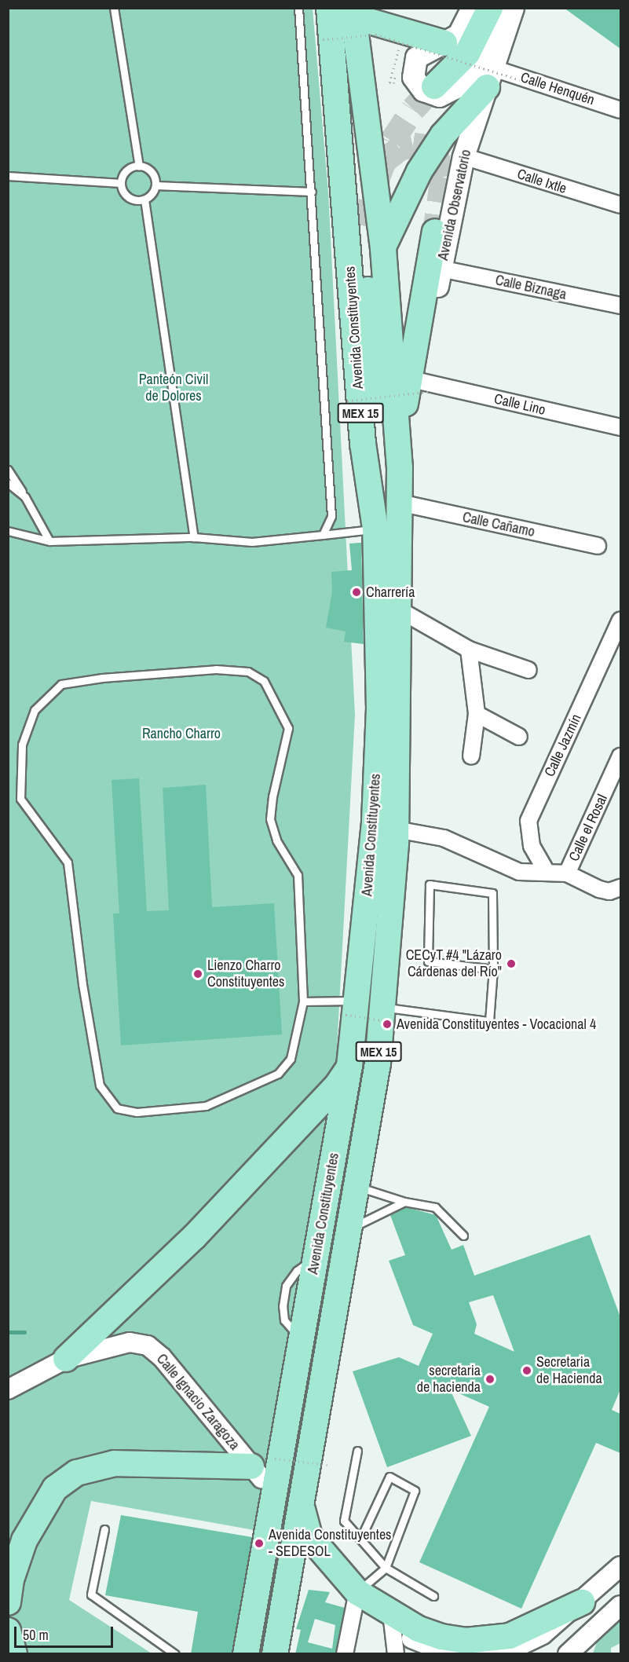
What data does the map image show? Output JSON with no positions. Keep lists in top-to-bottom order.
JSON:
{
  "streets": {
    "highway": ["Avenida Constituyentes", "MEX 15"],
    "main road": ["Avenida Observatorio"],
    "street": [
      "Calle Henquén",
      "Calle Ixtle",
      "Calle Biznaga",
      "Calle Lino",
      "Calle Cañamo",
      "Calle Jazmín",
      "Calle el Rosal",
      "Calle Ignacio Zaragoza"
    ]
  },
  "crossings": [
    ["Calle Henquén", "Avenida Observatorio"],
    ["Calle Ixtle", "Avenida Observatorio"],
    ["Avenida Observatorio", "Calle Biznaga"],
    ["Avenida Observatorio", "Calle Lino"],
    ["Avenida Constituyentes", "Calle Cañamo"]
  ],
  "parks": ["Panteón Civil de Dolores", "Rancho Charro"],
  "places": [
    "Charrería",
    "CECyT #4 \"Lázaro Cárdenas del Río\"",
    "Lienzo Charro Constituyentes",
    "Avenida Constituyentes - Vocacional 4",
    "Secretaria de Hacienda",
    "secretaria de hacienda",
    "Avenida Constituyentes - SEDESOL"
  ],
  "scale_bar": "50 m"
}
